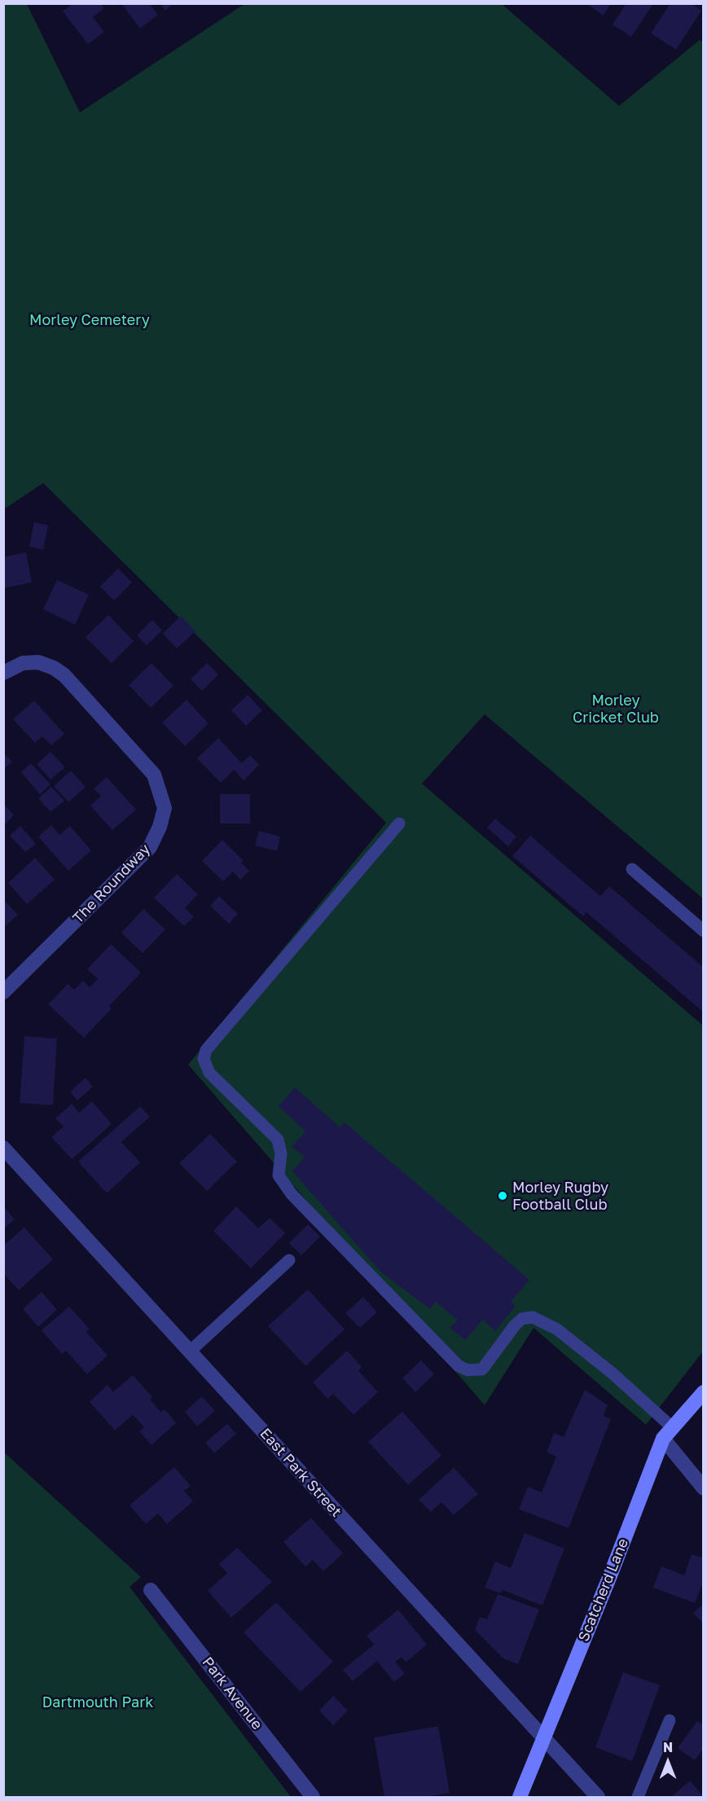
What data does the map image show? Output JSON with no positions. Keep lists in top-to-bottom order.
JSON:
{
  "streets": {
    "street": [
      "The Roundway",
      "East Park Street",
      "Scatcherd Lane",
      "Park Avenue"
    ]
  },
  "crossings": [
    ["East Park Street", "Scatcherd Lane"]
  ],
  "parks": ["Morley Cemetery", "Morley Cricket Club", "Dartmouth Park"],
  "places": ["Morley Rugby Football Club"],
  "north": "top"
}
